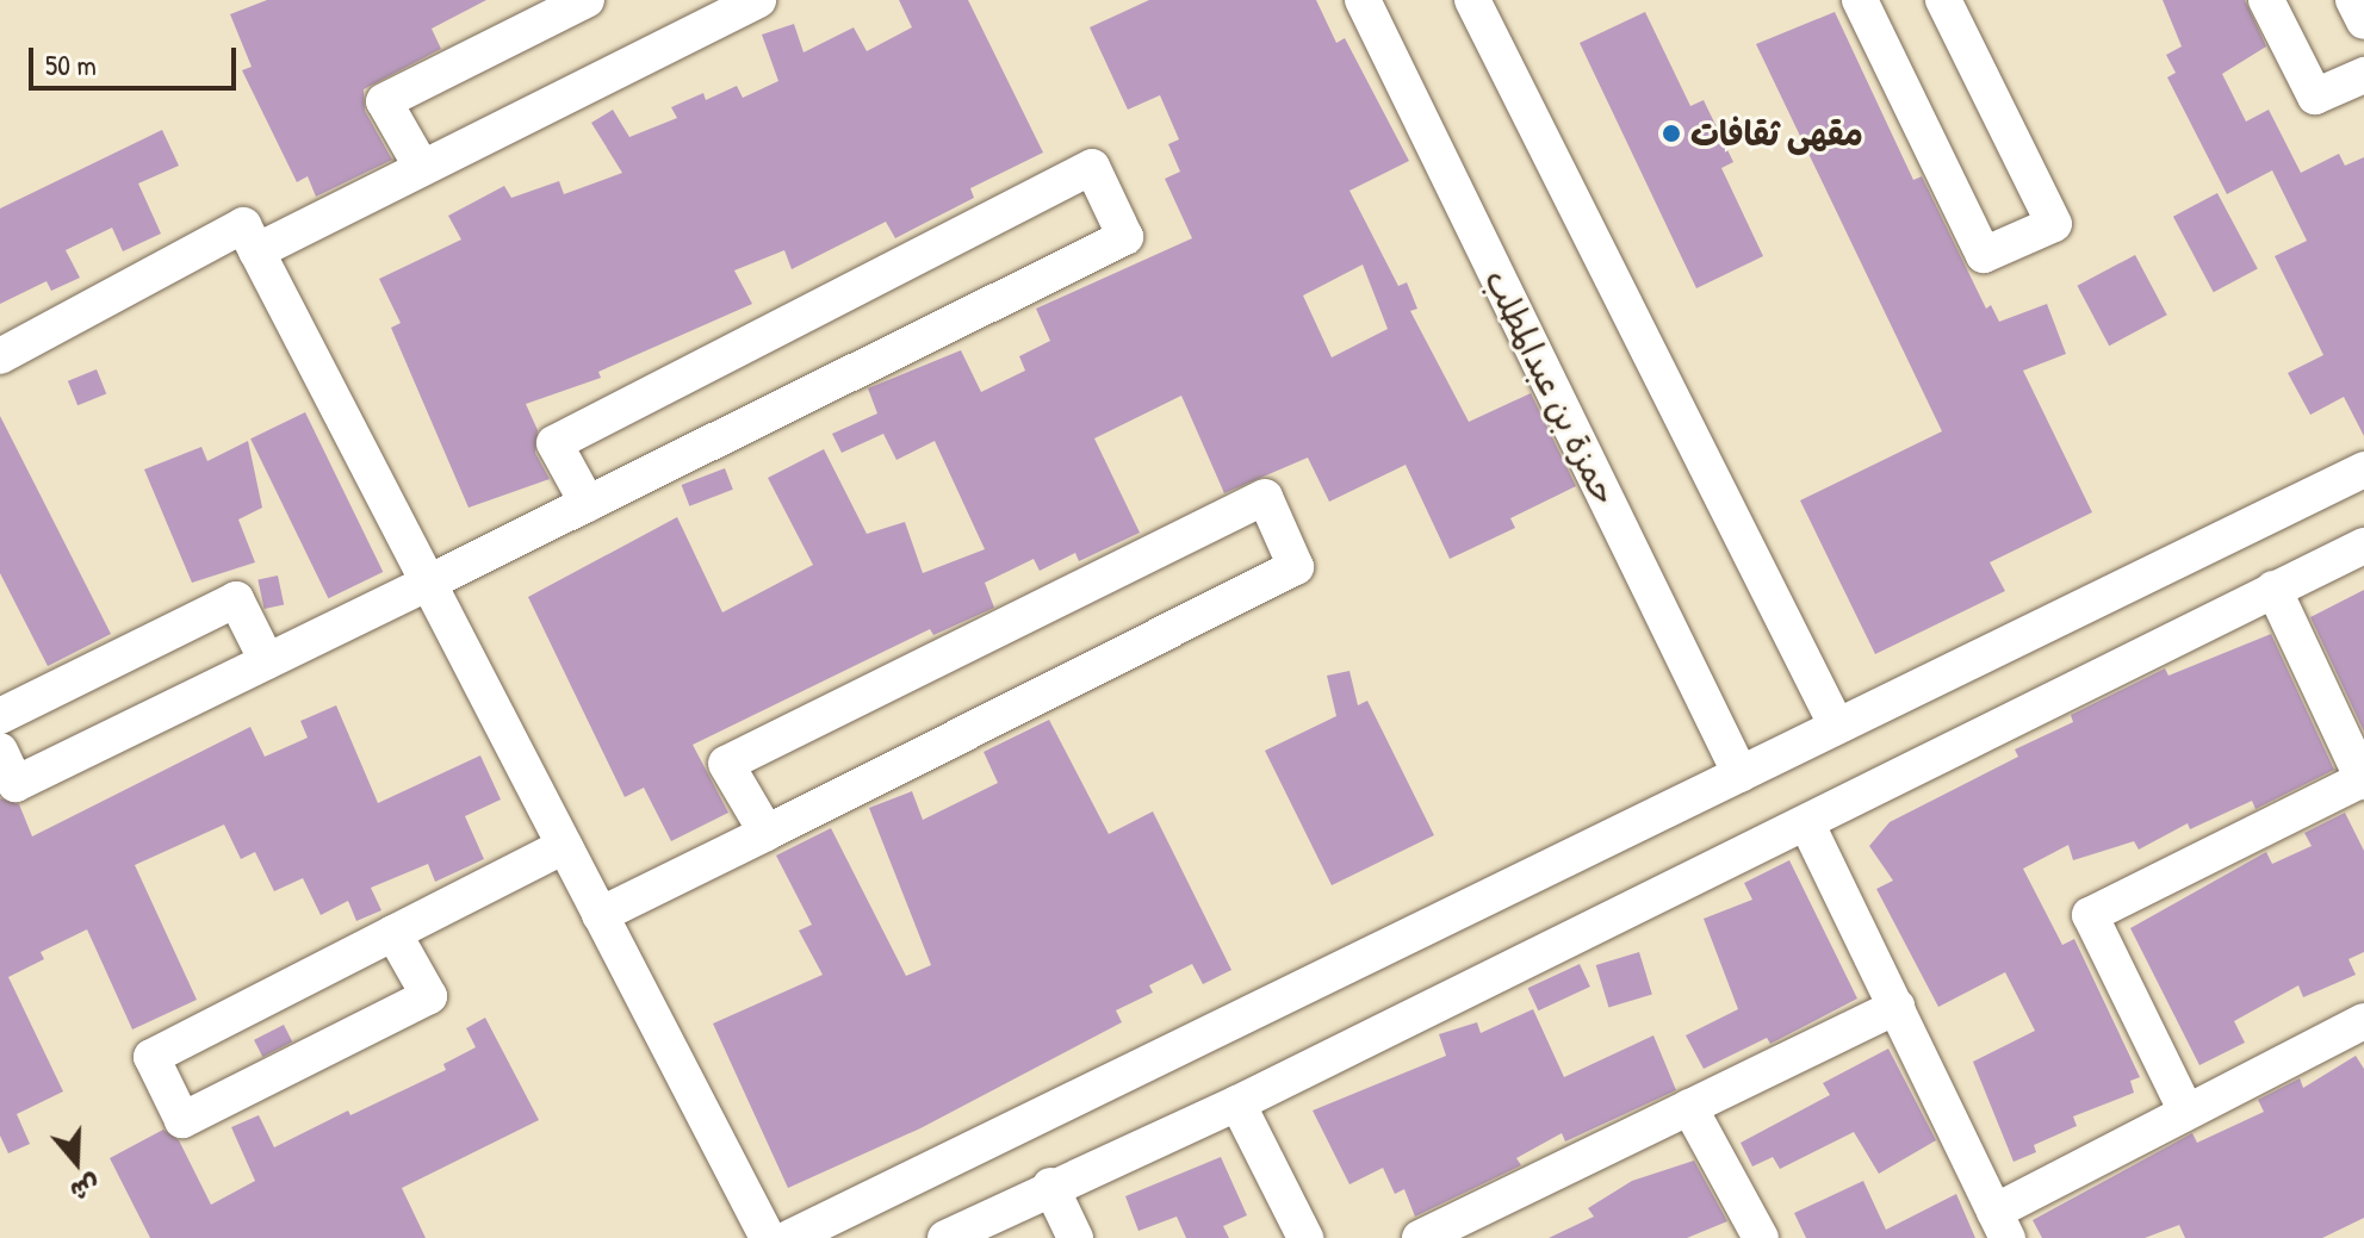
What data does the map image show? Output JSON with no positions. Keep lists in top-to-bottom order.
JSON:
{
  "streets": {
    "street": ["حمزة بن عبدالمطلب"]
  },
  "places": ["مقهى ثقافات"],
  "scale_bar": "50 m",
  "north": "bottom"
}
